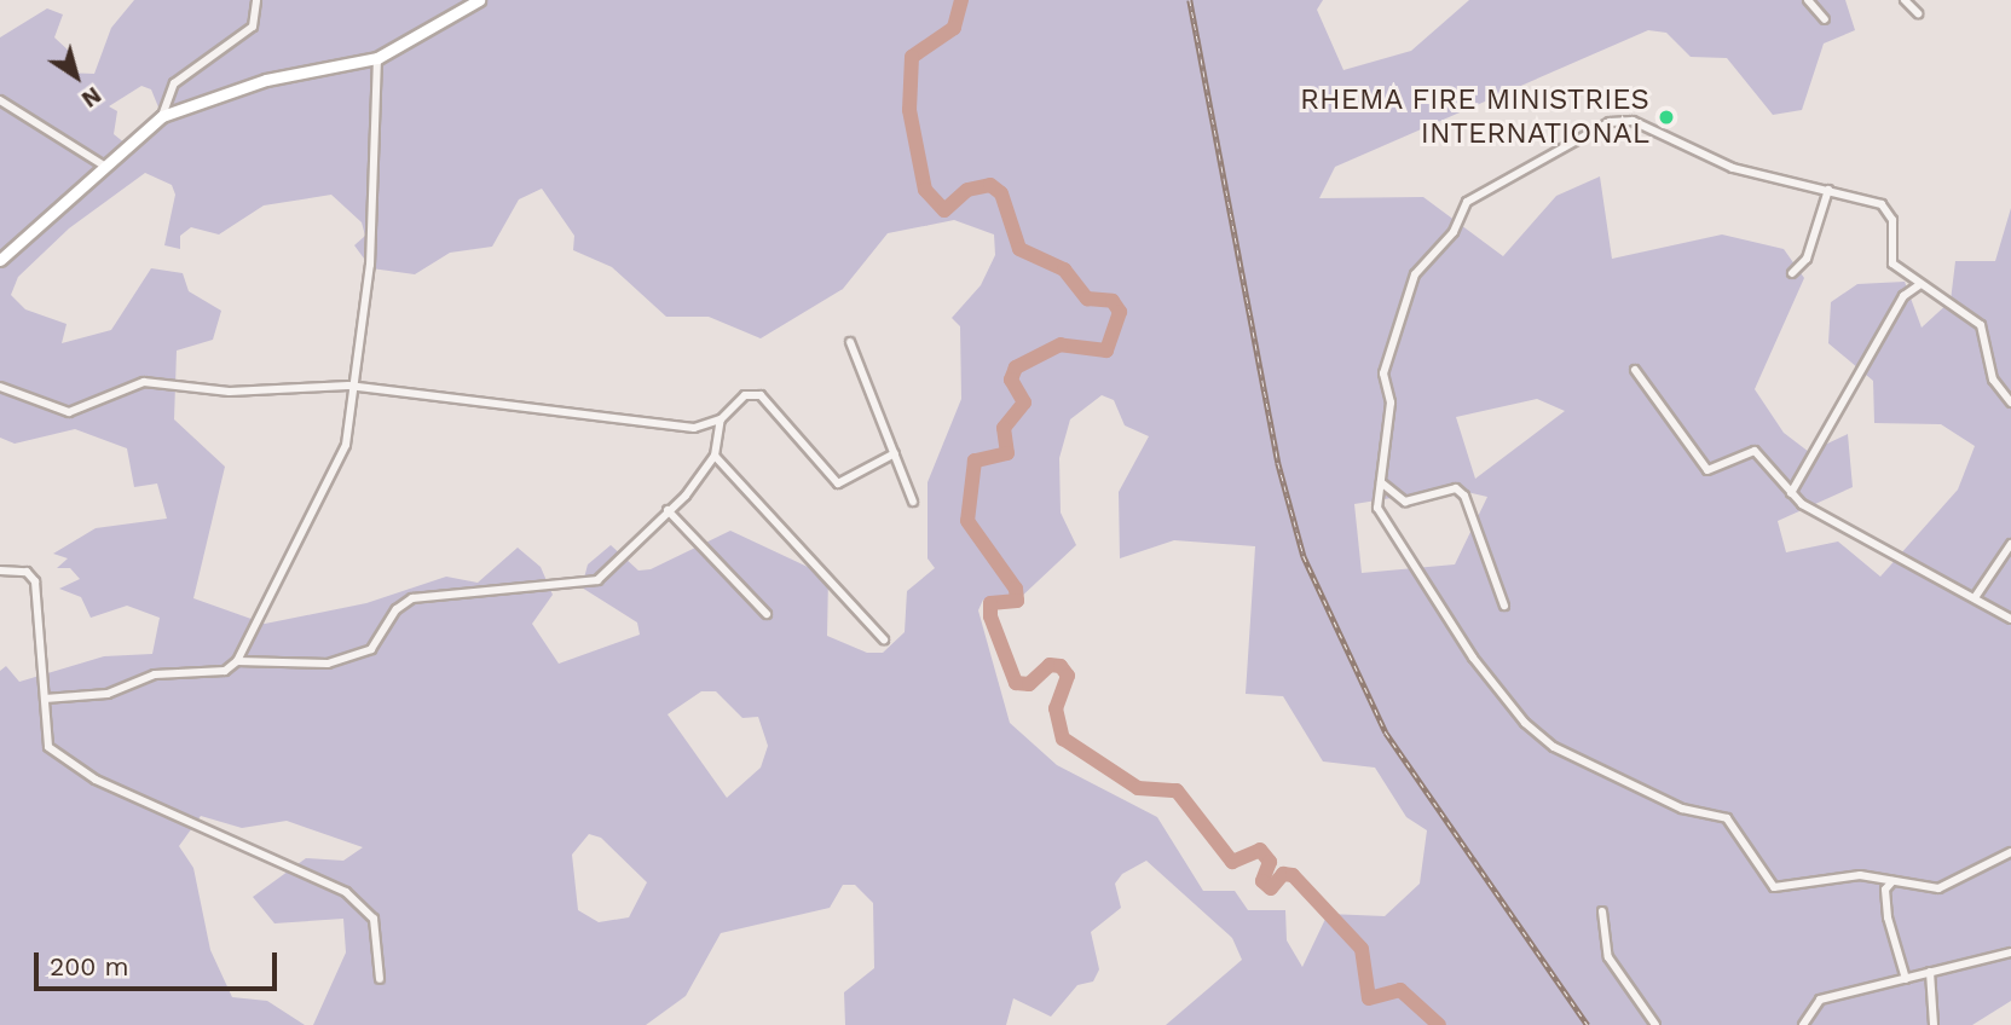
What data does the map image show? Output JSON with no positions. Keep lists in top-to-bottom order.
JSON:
{
  "places": ["RHEMA FIRE MINISTRIES INTERNATIONAL"],
  "scale_bar": "200 m",
  "north": "bottom right"
}
